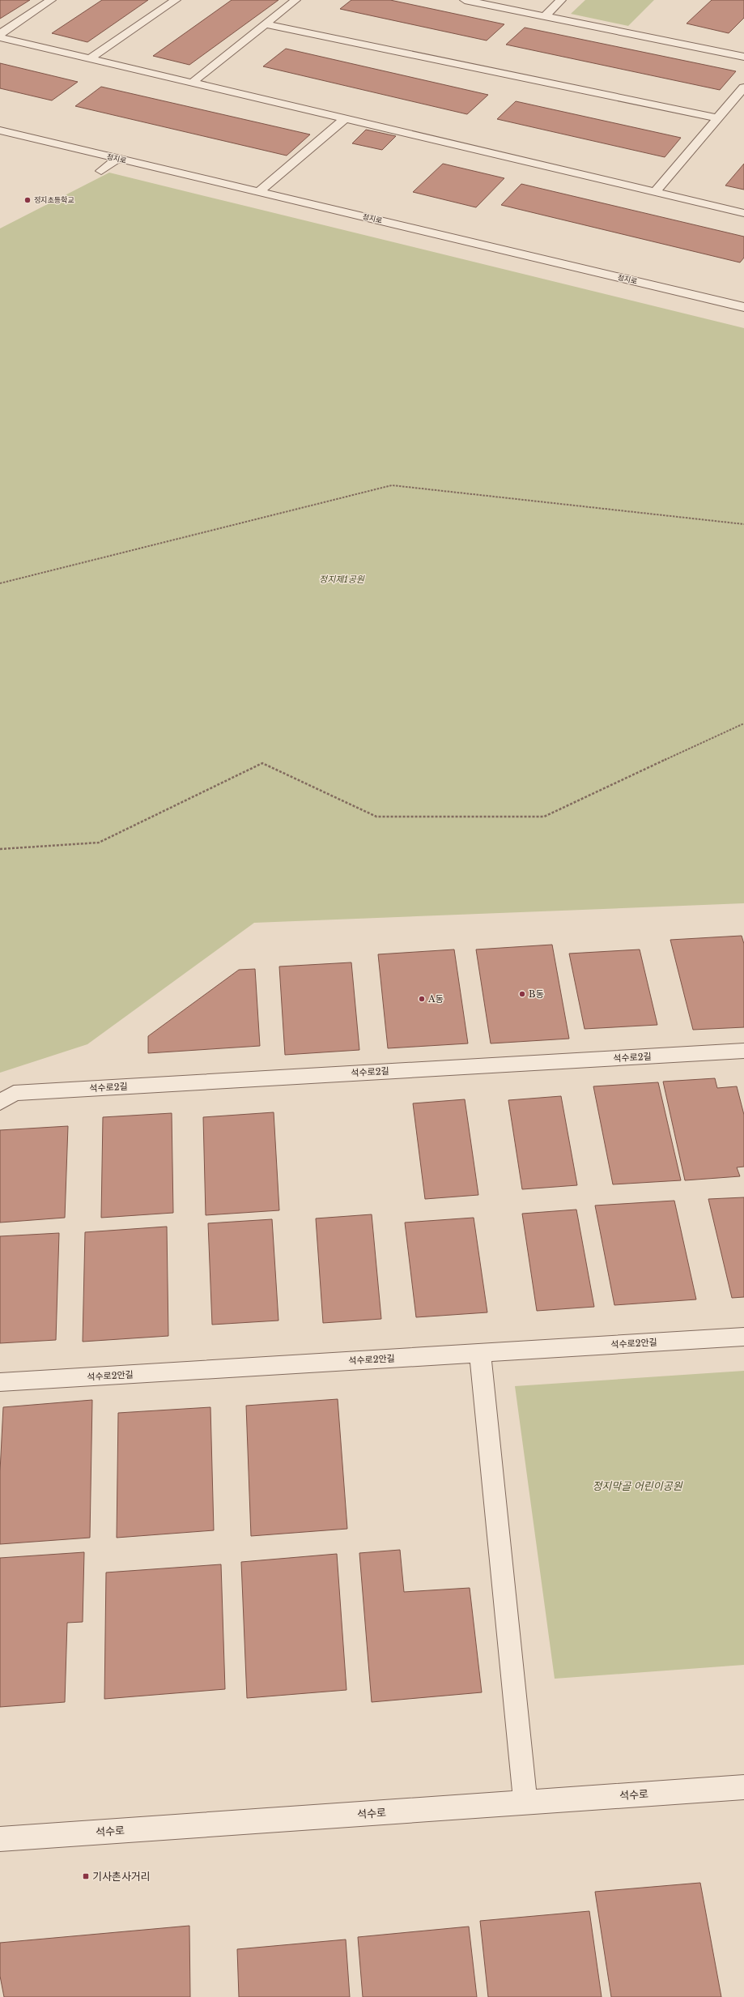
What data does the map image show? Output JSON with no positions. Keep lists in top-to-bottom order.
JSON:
{
  "streets": {
    "street": [
      "정지로",
      "석수로2길",
      "석수로2안길",
      "석수로"
    ]
  },
  "parks": ["정지제1공원", "정지막골 어린이공원"],
  "places": {
    "other": ["정지초등학교", "B동", "A동"],
    "transit": ["기사촌사거리"]
  }
}
